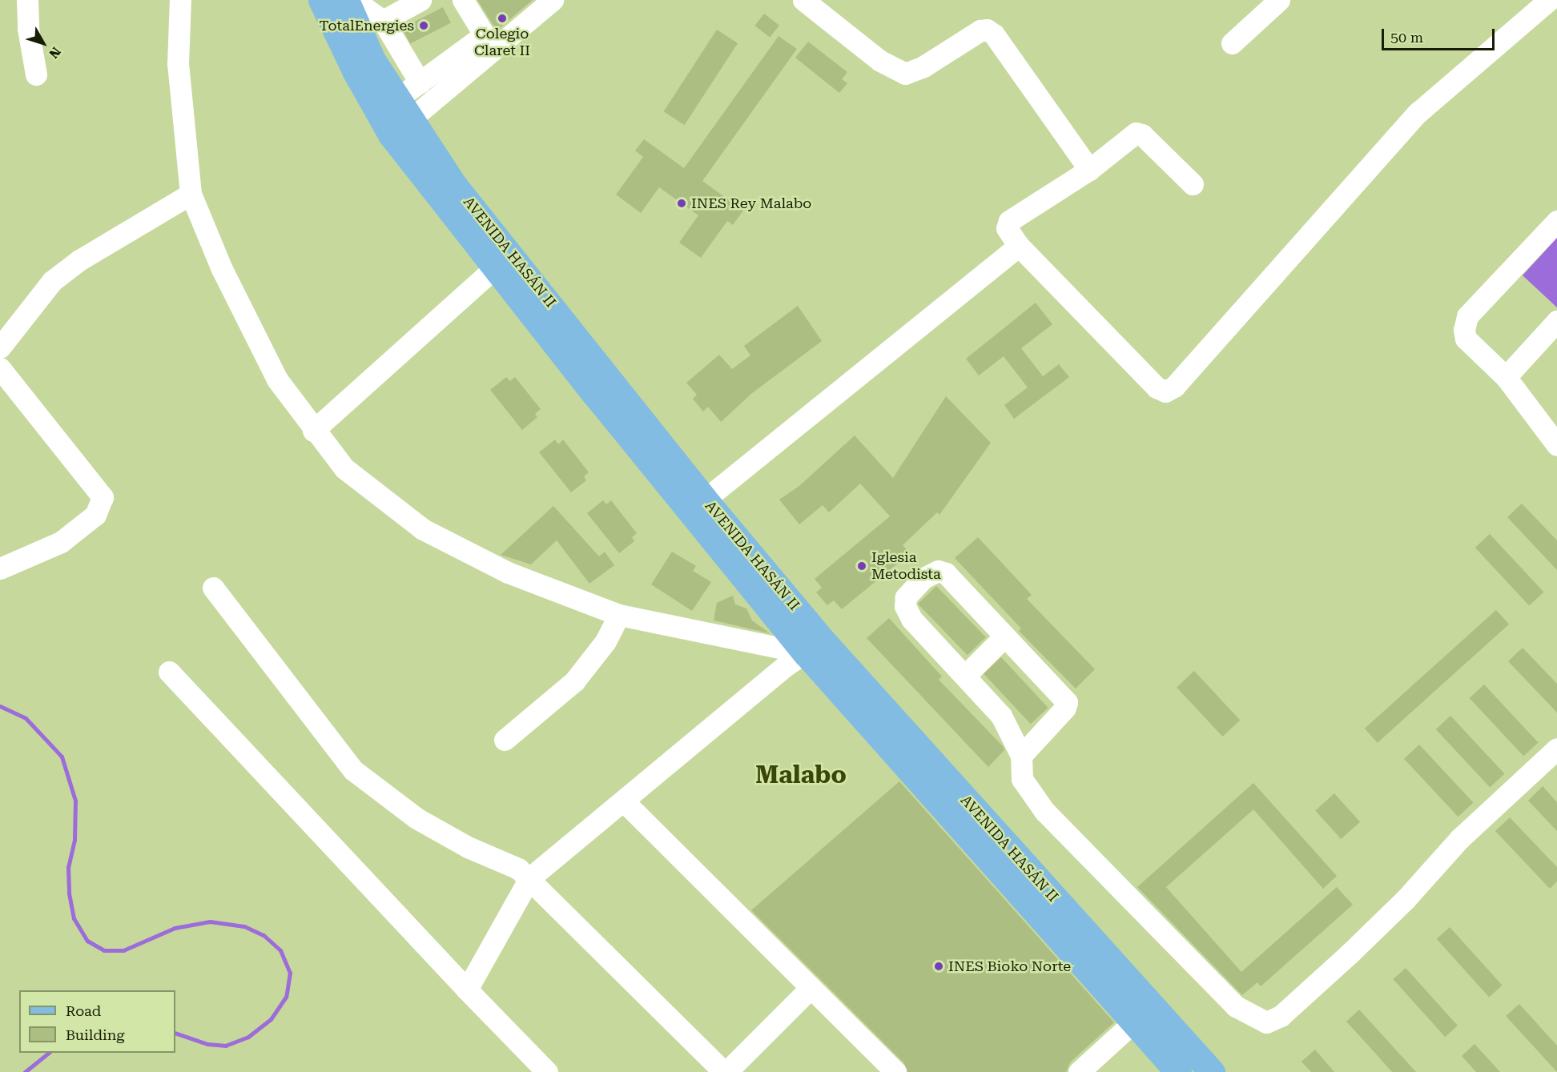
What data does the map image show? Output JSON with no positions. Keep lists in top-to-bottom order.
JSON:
{
  "streets": {
    "main road": ["AVENIDA HASÁN II"]
  },
  "districts": ["Malabo"],
  "places": [
    "Colegio Claret II",
    "TotalEnergies",
    "INES Rey Malabo",
    "Iglesia Metodista",
    "INES Bioko Norte"
  ],
  "legend": ["Road", "Building"],
  "scale_bar": "50 m",
  "north": "bottom right"
}
